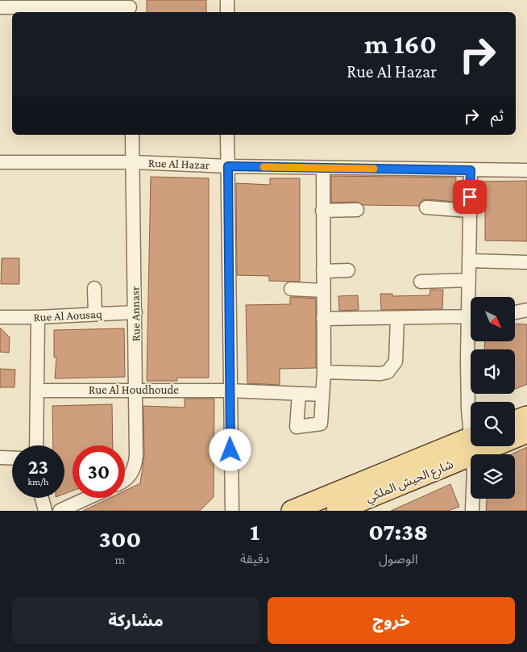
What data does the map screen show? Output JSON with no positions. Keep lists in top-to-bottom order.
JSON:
{
  "streets": {
    "main road": ["شارع الجيش الملكي"],
    "street": [
      "Rue Al Hazar",
      "Rue Annasr",
      "Rue Al Aousaq",
      "Rue Al Houdhoude"
    ]
  },
  "crossings": [
    ["Rue Al Hazar", "Rue Annasr"],
    ["Rue Annasr", "Rue Al Aousaq"],
    ["Rue Annasr", "Rue Al Houdhoude"]
  ],
  "north": "bottom right",
  "page": {
    "turn": ["160 m", "Rue Al Hazar"],
    "then": "ثم",
    "speed": "23 km/h",
    "limit": "30",
    "eta": [
      "07:38",
      "الوصول",
      "1",
      "دقيقة",
      "300",
      "m"
    ],
    "buttons": ["خروج", "مشاركة"]
  }
}
